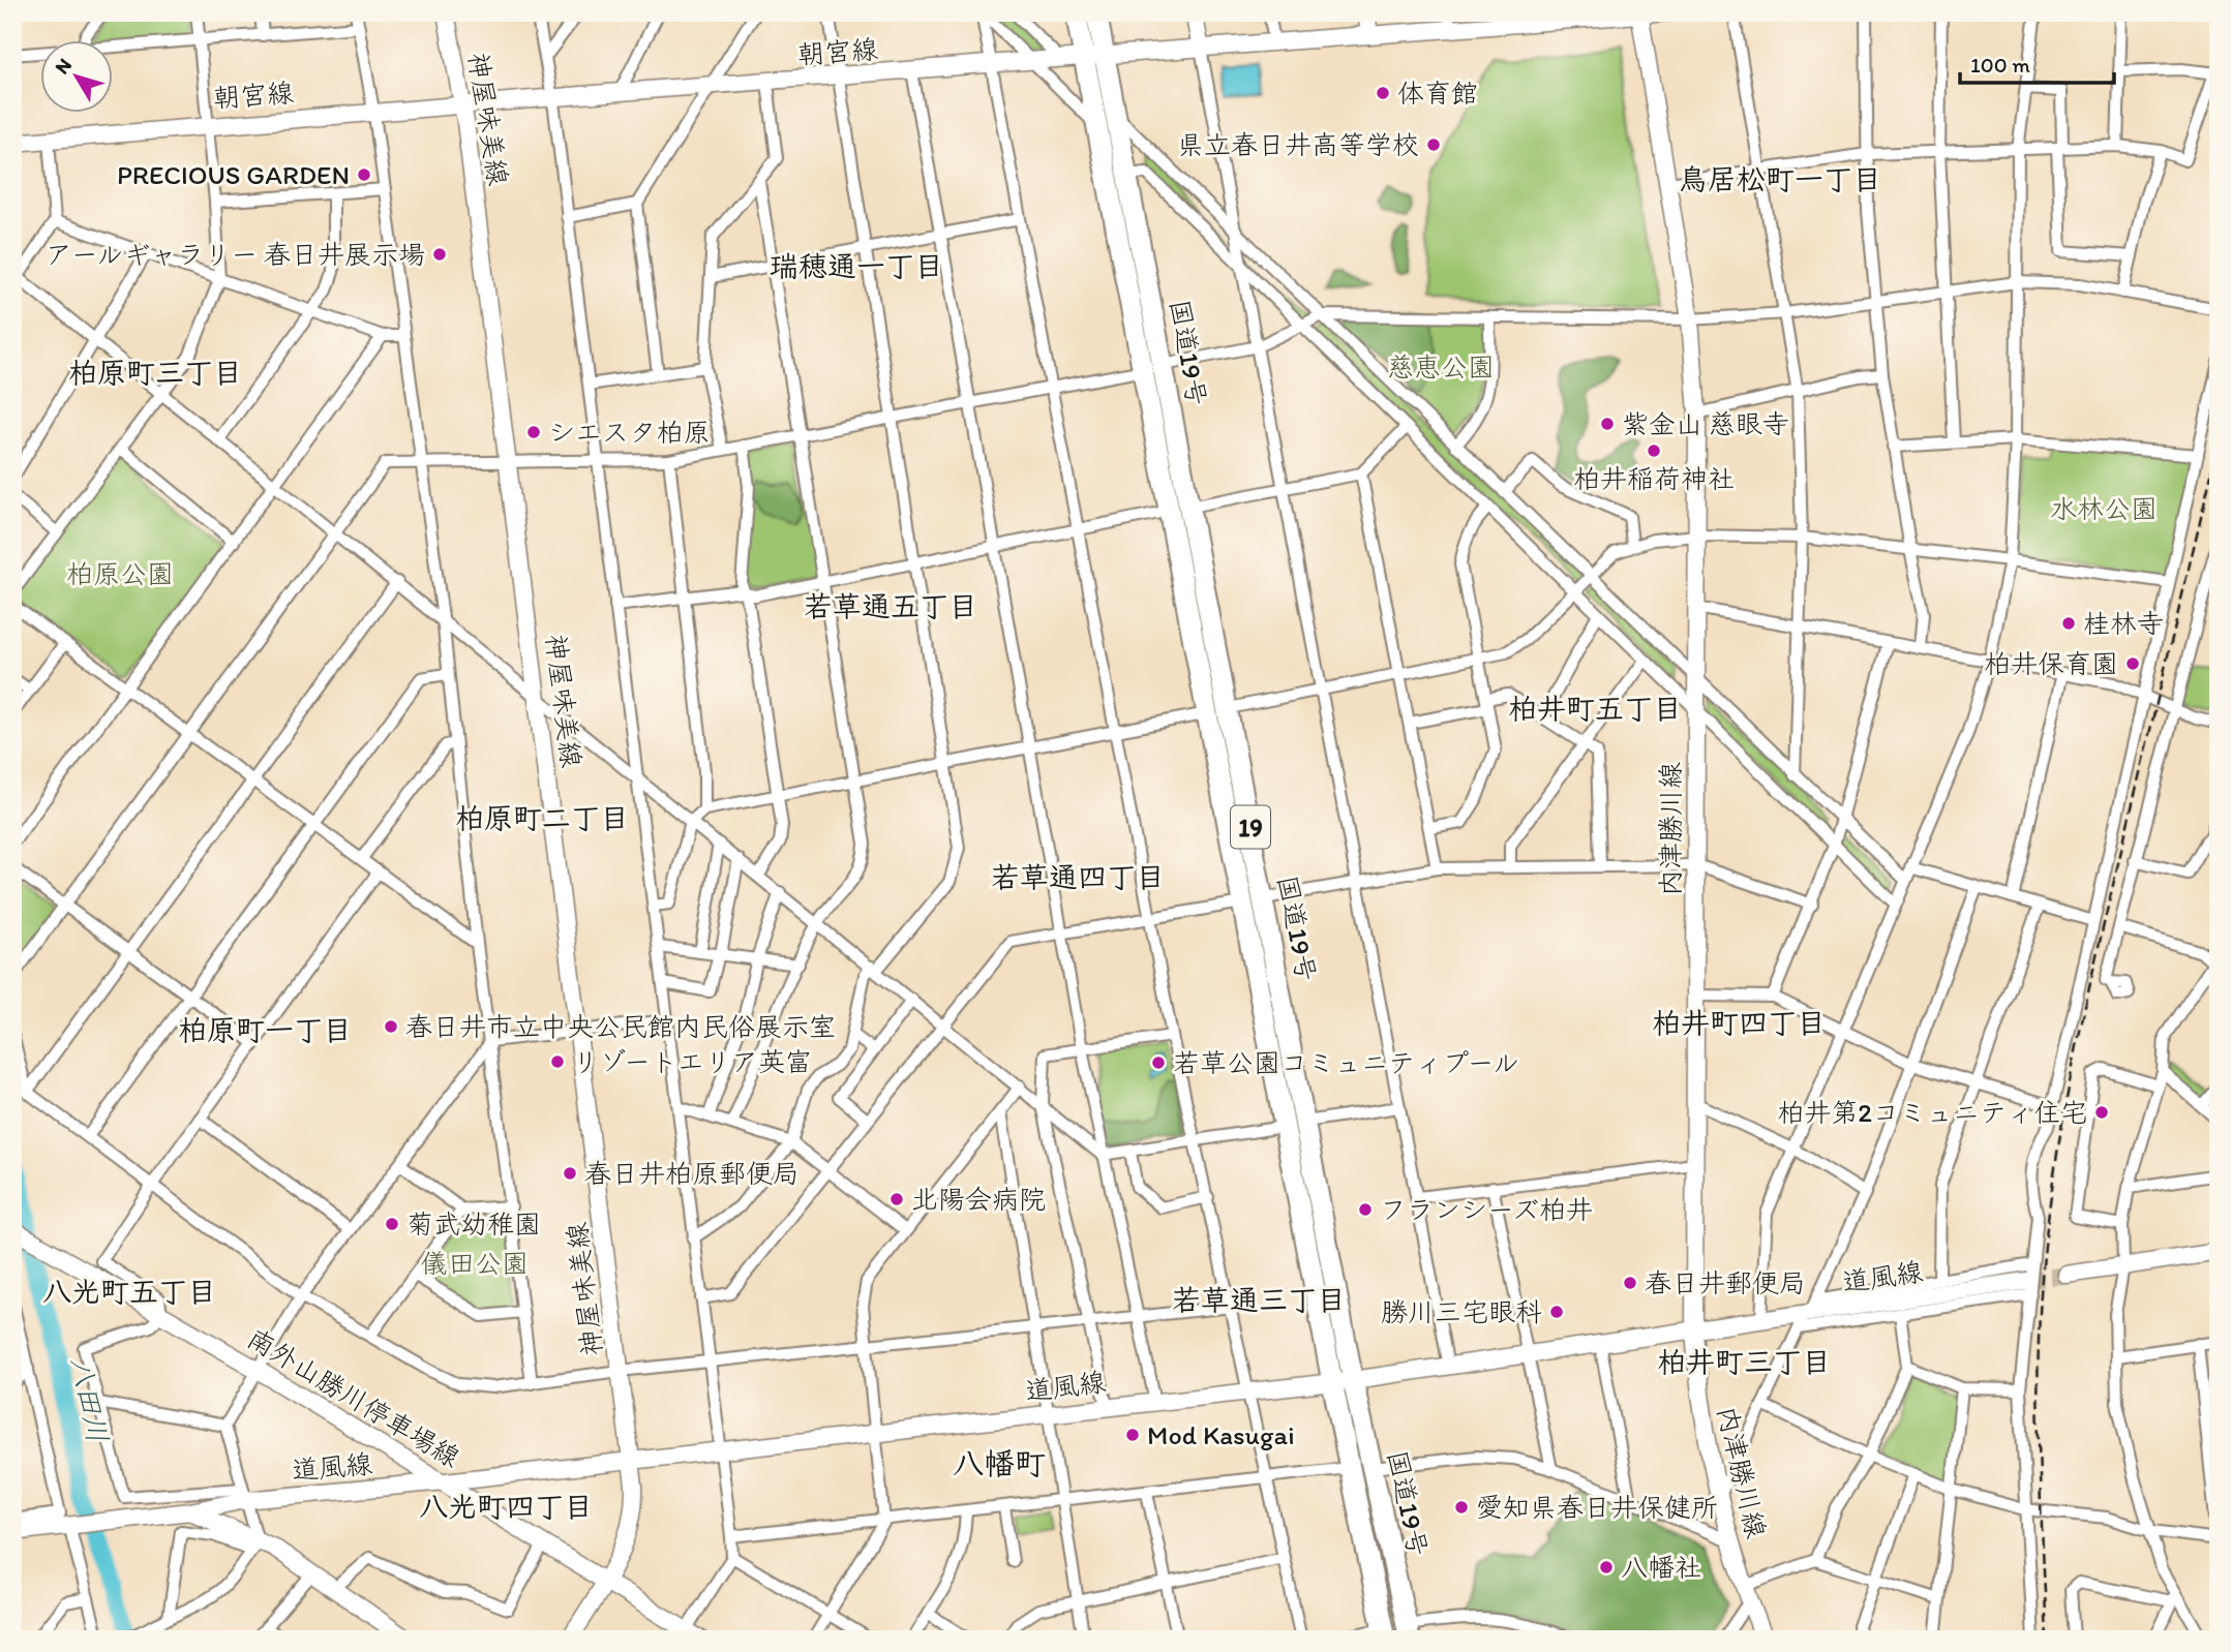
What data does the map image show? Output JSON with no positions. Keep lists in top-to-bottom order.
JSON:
{
  "streets": {
    "highway": ["国道19号", "19"],
    "street": [
      "朝宮線",
      "神屋味美線",
      "内津勝川線",
      "道風線",
      "南外山勝川停車場線"
    ]
  },
  "crossings": [
    ["朝宮線", "神屋味美線"],
    ["朝宮線", "国道19号"],
    ["朝宮線", "内津勝川線"],
    ["神屋味美線", "道風線"],
    ["神屋味美線", "南外山勝川停車場線"],
    ["国道19号", "道風線"],
    ["内津勝川線", "道風線"],
    ["道風線", "南外山勝川停車場線"]
  ],
  "districts": [
    "鳥居松町一丁目",
    "瑞穂通一丁目",
    "柏原町三丁目",
    "若草通五丁目",
    "柏井町五丁目",
    "柏原町二丁目",
    "若草通四丁目",
    "柏井町四丁目",
    "柏原町一丁目",
    "八光町五丁目",
    "若草通三丁目",
    "柏井町三丁目",
    "八幡町",
    "八光町四丁目"
  ],
  "water": ["八田川"],
  "parks": [
    "慈恵公園",
    "水林公園",
    "柏原公園",
    "儀田公園"
  ],
  "places": [
    "体育館",
    "県立春日井高等学校",
    "PRECIOUS GARDEN",
    "アールギャラリー 春日井展示場",
    "紫金山 慈眼寺",
    "シエスタ柏原",
    "柏井稲荷神社",
    "桂林寺",
    "柏井保育園",
    "春日井市立中央公民館内民俗展示室",
    "リゾートエリア英富",
    "若草公園コミュニティプール",
    "柏井第2コミュニティ住宅",
    "春日井柏原郵便局",
    "北陽会病院",
    "フランシーズ柏井",
    "菊武幼稚園",
    "春日井郵便局",
    "勝川三宅眼科",
    "Mod Kasugai",
    "愛知県春日井保健所",
    "八幡社"
  ],
  "scale_bar": "100 m",
  "north": "top left"
}
